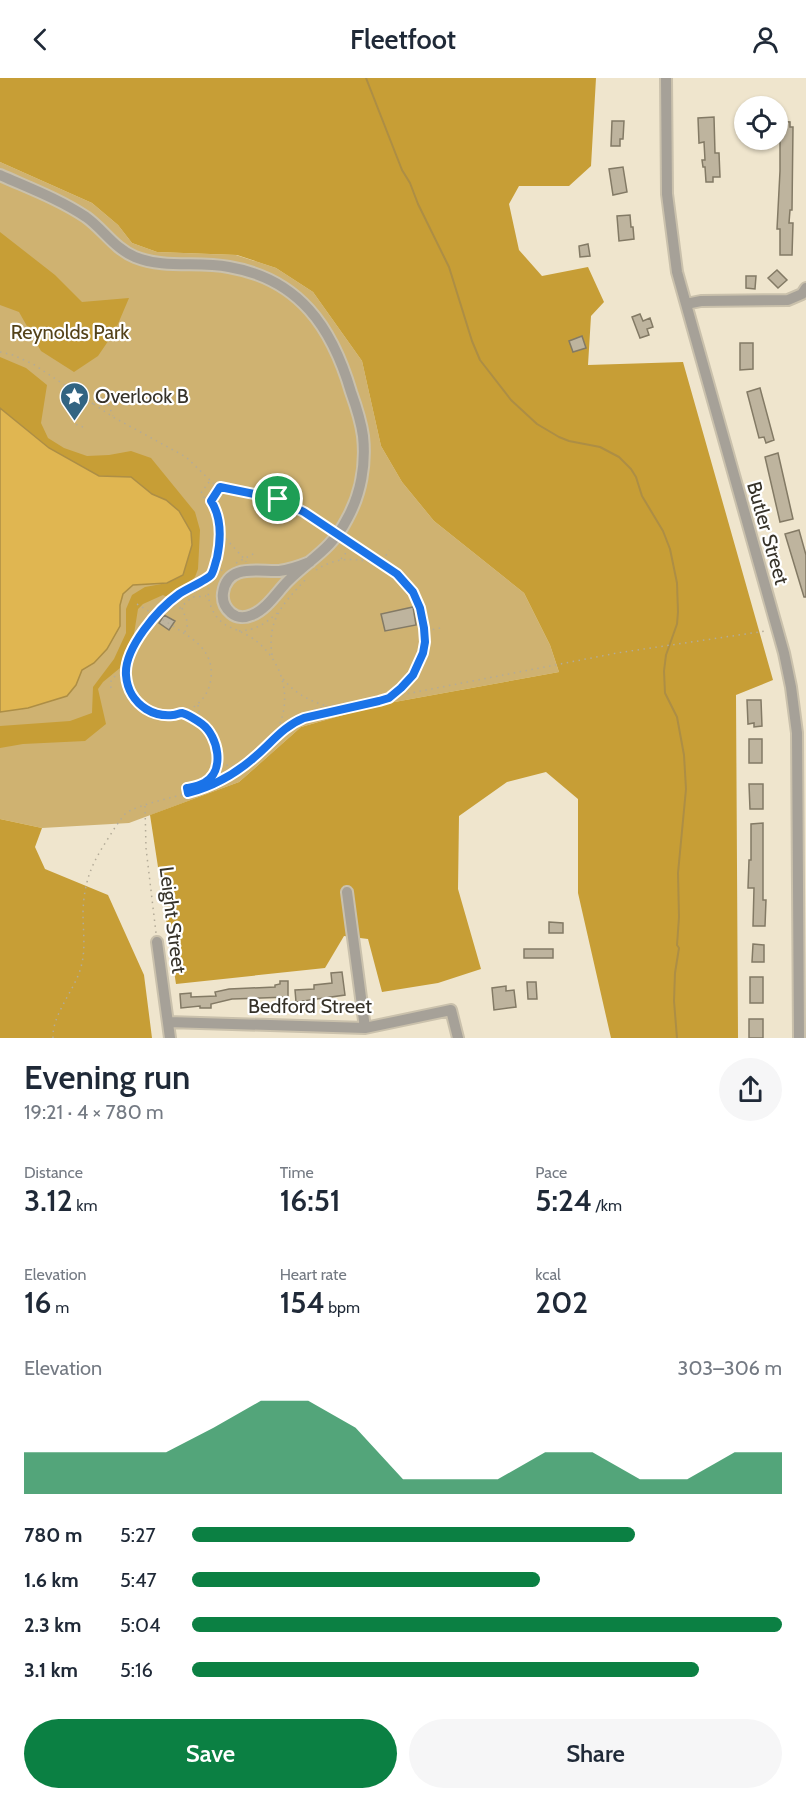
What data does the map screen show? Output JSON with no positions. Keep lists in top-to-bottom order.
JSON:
{
  "streets": {
    "street": ["Butler Street", "Leight Street", "Bedford Street"]
  },
  "crossings": [
    ["Leight Street", "Bedford Street"]
  ],
  "parks": ["Reynolds Park"],
  "places": {
    "place": ["Overlook B"]
  },
  "page": {
    "header": "Fleetfoot",
    "heading": ["Evening run", "19:21 · 4 × 780 m"],
    "stats": [
      ["Distance", "3.12 km"],
      ["Time", "16:51"],
      ["Pace", "5:24 /km"],
      ["Elevation", "16 m"],
      ["Heart rate", "154 bpm"],
      ["kcal", "202"]
    ],
    "chart": ["Elevation", "303–306 m"],
    "list": [
      {
        "name": "780 m",
        "note": "5:27"
      },
      {
        "name": "1.6 km",
        "note": "5:47"
      },
      {
        "name": "2.3 km",
        "note": "5:04"
      },
      {
        "name": "3.1 km",
        "note": "5:16"
      }
    ],
    "buttons": ["Save", "Share"]
  }
}
